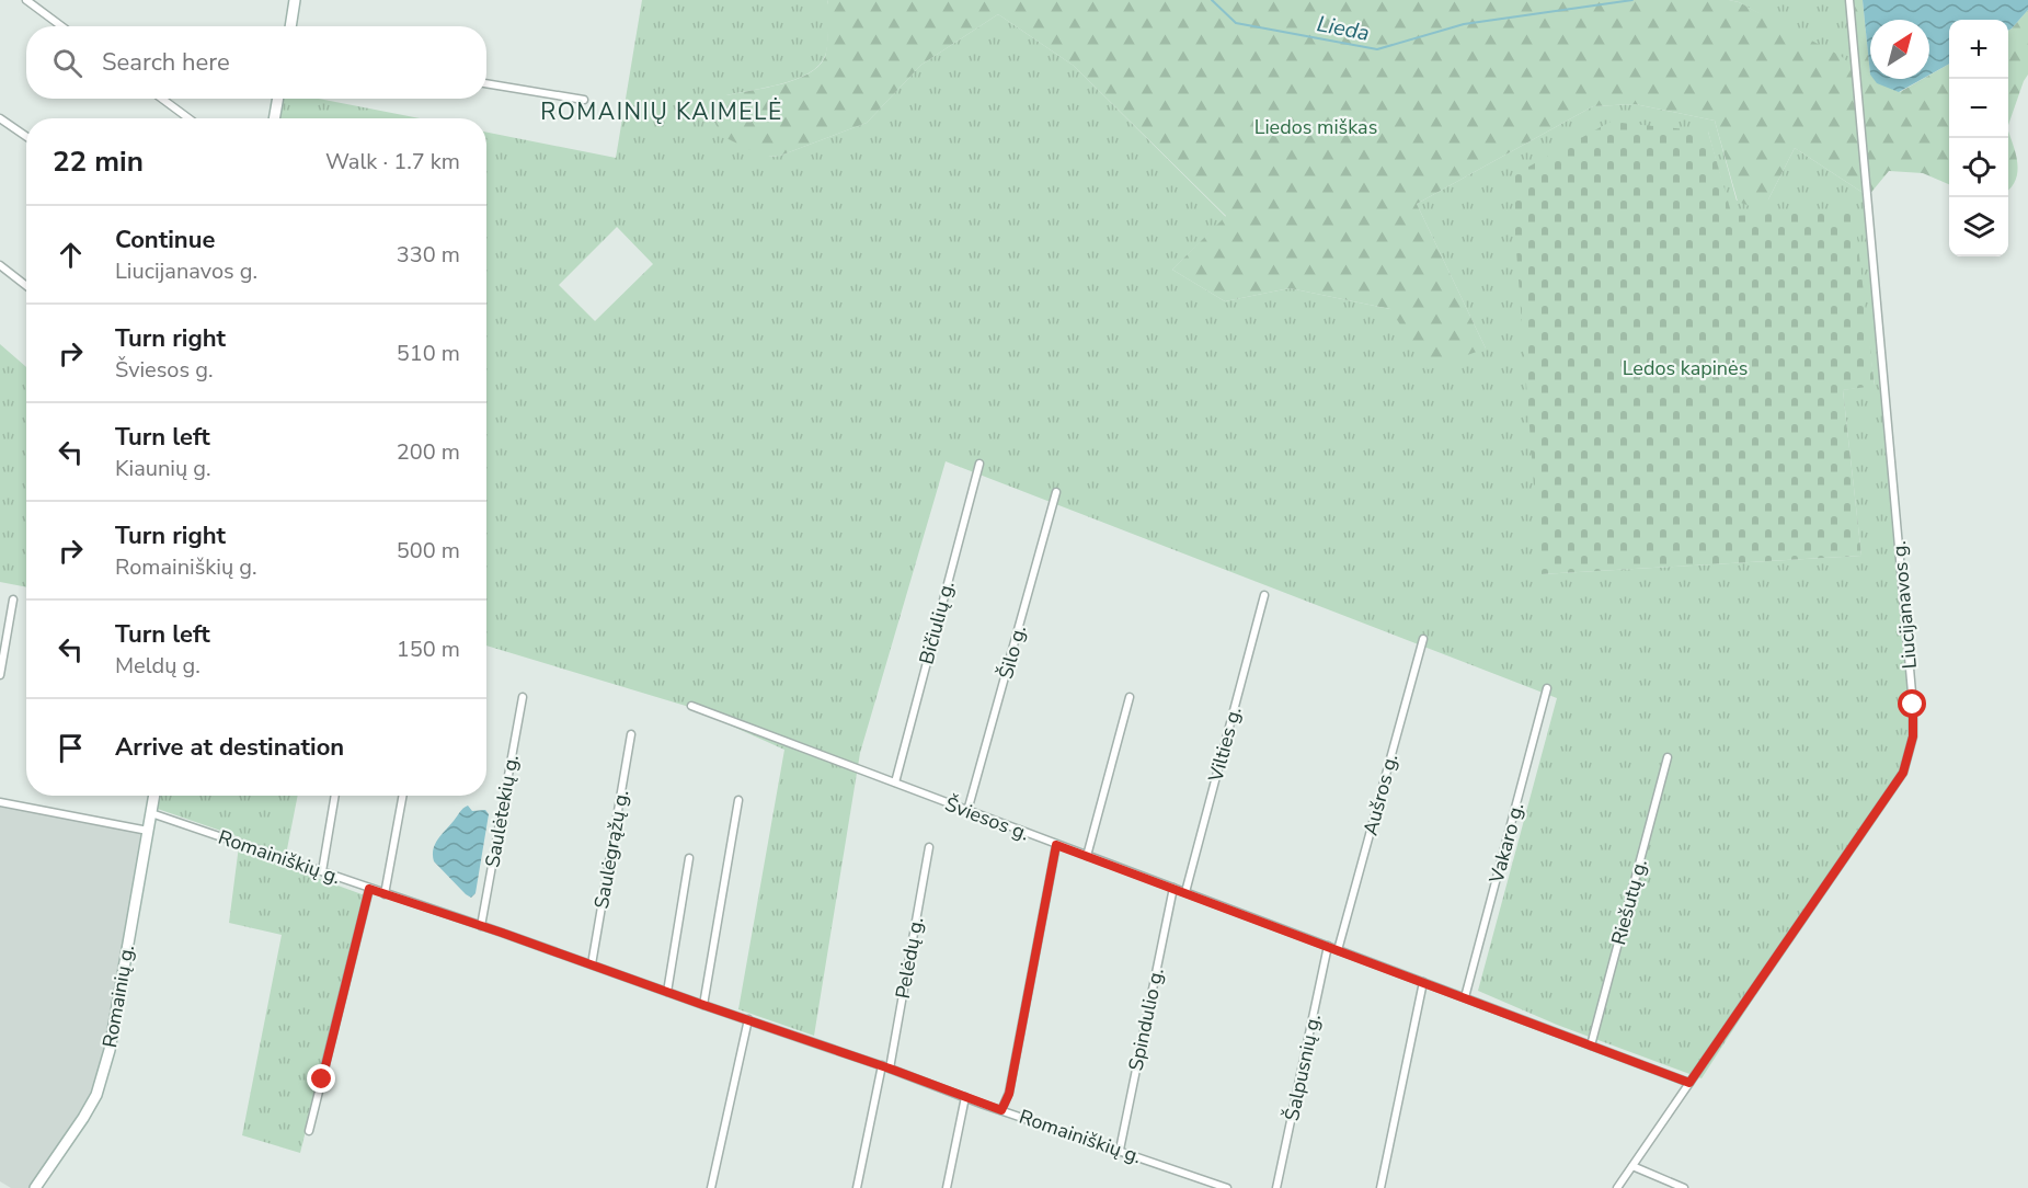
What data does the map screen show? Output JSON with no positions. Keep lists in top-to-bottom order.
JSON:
{
  "streets": {
    "main road": ["Romainių g."],
    "street": [
      "Liucijanavos g.",
      "Bičiulių g.",
      "Šilo g.",
      "Vilties g.",
      "Aušros g.",
      "Saulėtekių g.",
      "Šviesos g.",
      "Vakaro g.",
      "Saulėgrąžų g.",
      "Romainiškių g.",
      "Riešutų g.",
      "Pelėdų g.",
      "Spindulio g.",
      "Šalpusnių g."
    ]
  },
  "crossings": [
    ["Liucijanavos g.", "Šviesos g."],
    ["Bičiulių g.", "Šviesos g."],
    ["Šilo g.", "Šviesos g."],
    ["Vilties g.", "Šviesos g."],
    ["Aušros g.", "Šviesos g."],
    ["Saulėtekių g.", "Romainiškių g."],
    ["Šviesos g.", "Vakaro g."],
    ["Šviesos g.", "Riešutų g."],
    ["Šviesos g.", "Spindulio g."],
    ["Šviesos g.", "Šalpusnių g."],
    ["Saulėgrąžų g.", "Romainiškių g."],
    ["Romainiškių g.", "Pelėdų g."],
    ["Romainiškių g.", "Romainių g."],
    ["Romainiškių g.", "Spindulio g."]
  ],
  "districts": ["ROMAINIŲ KAIMELĖ"],
  "water": ["Lieda"],
  "parks": ["Liedos miškas", "Ledos kapinės"],
  "north": "top right",
  "page": {
    "map_buttons": ["+", "−"],
    "search": "Search here",
    "heading": ["22 min", "Walk · 1.7 km"],
    "list": [
      ["Continue", "Liucijanavos g.", "330 m"],
      ["Turn right", "Šviesos g.", "510 m"],
      ["Turn left", "Kiaunių g.", "200 m"],
      ["Turn right", "Romainiškių g.", "500 m"],
      ["Turn left", "Meldų g.", "150 m"],
      "Arrive at destination"
    ]
  }
}
